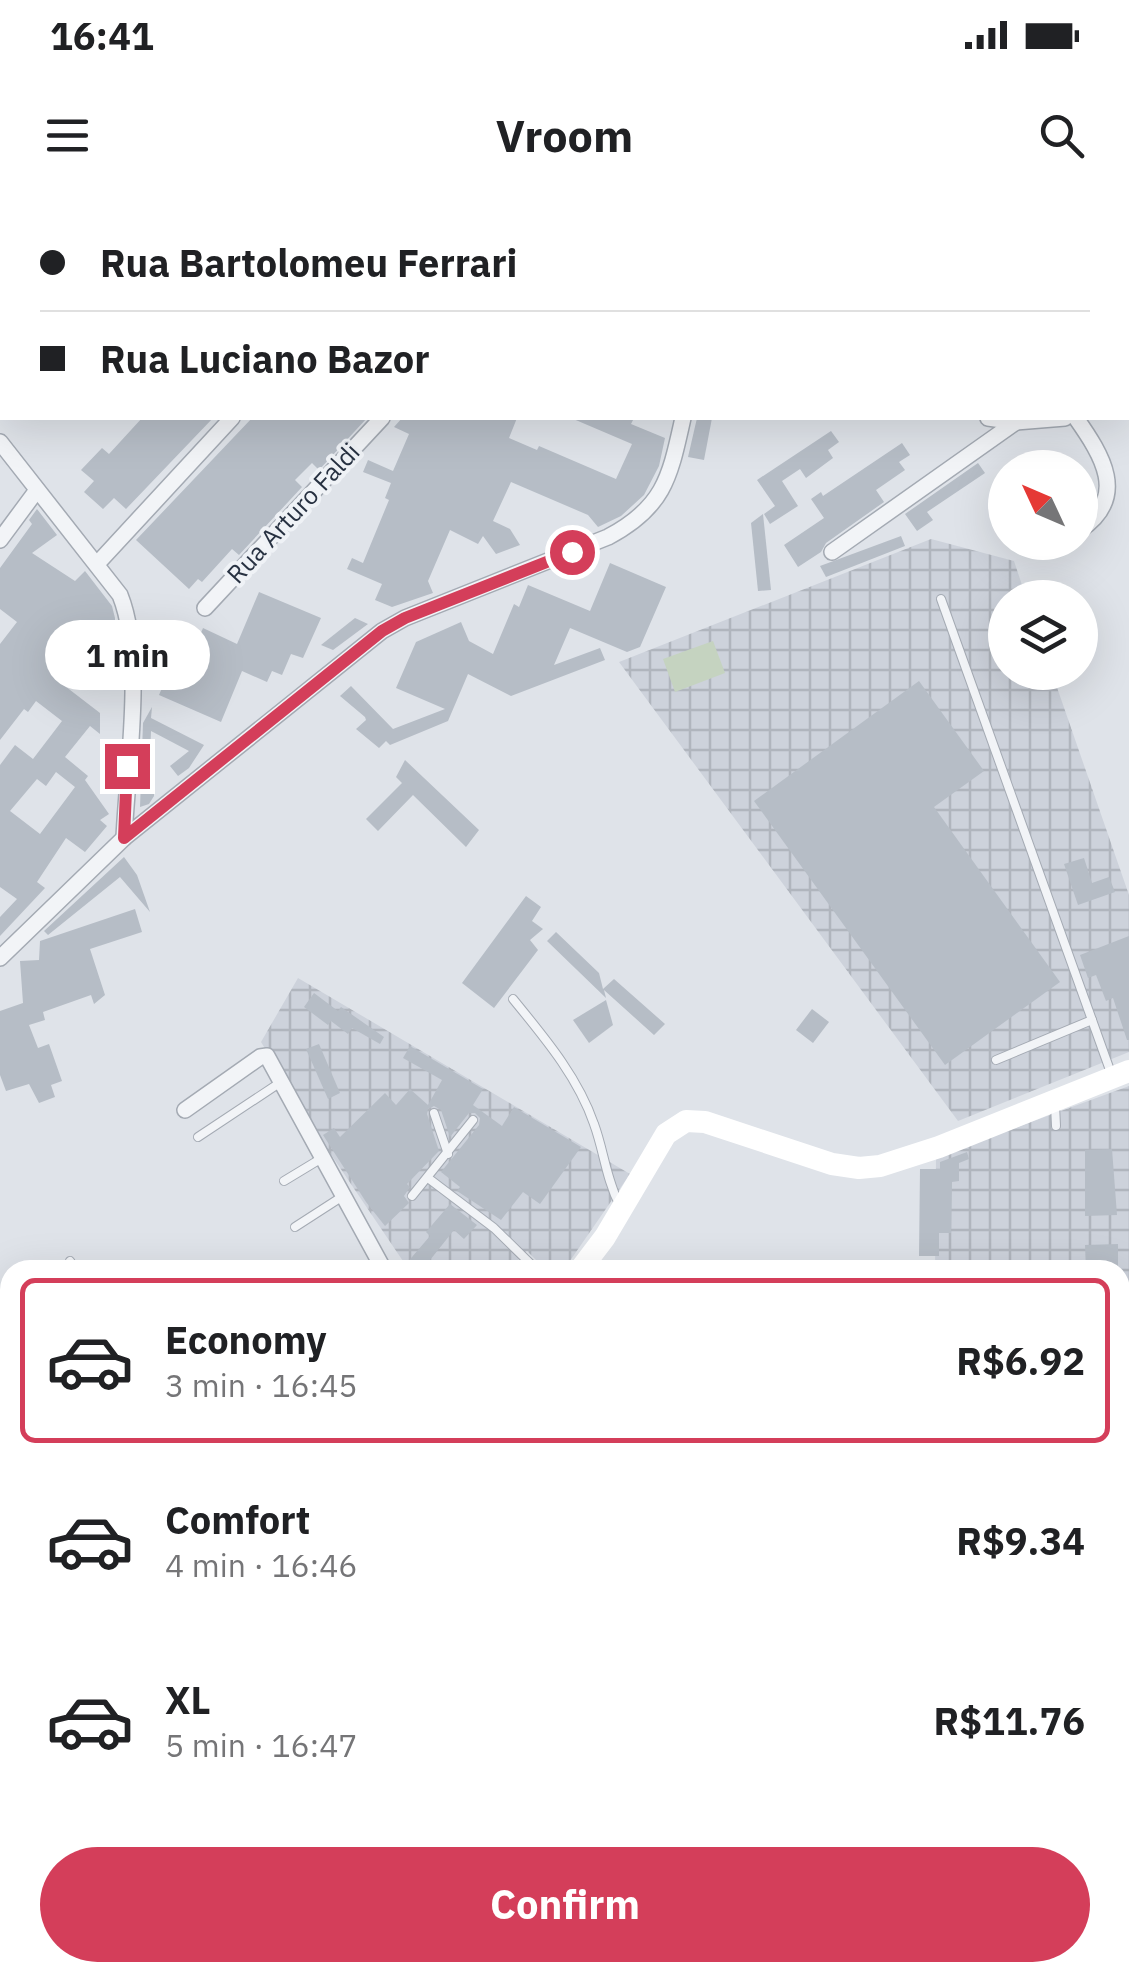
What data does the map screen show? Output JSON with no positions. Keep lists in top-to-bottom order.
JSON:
{
  "streets": {
    "street": ["Rua Arturo Faldi"]
  },
  "north": "top left",
  "page": {
    "status": "16:41",
    "header": "Vroom",
    "banner": ["Rua Bartolomeu Ferrari", "Rua Luciano Bazor"],
    "bubble": "1 min",
    "list": [
      {
        "name": "Economy",
        "note": "3 min · 16:45",
        "value": "R$6.92"
      },
      {
        "name": "Comfort",
        "note": "4 min · 16:46",
        "value": "R$9.34"
      },
      {
        "name": "XL",
        "note": "5 min · 16:47",
        "value": "R$11.76"
      }
    ],
    "buttons": "Confirm"
  }
}
